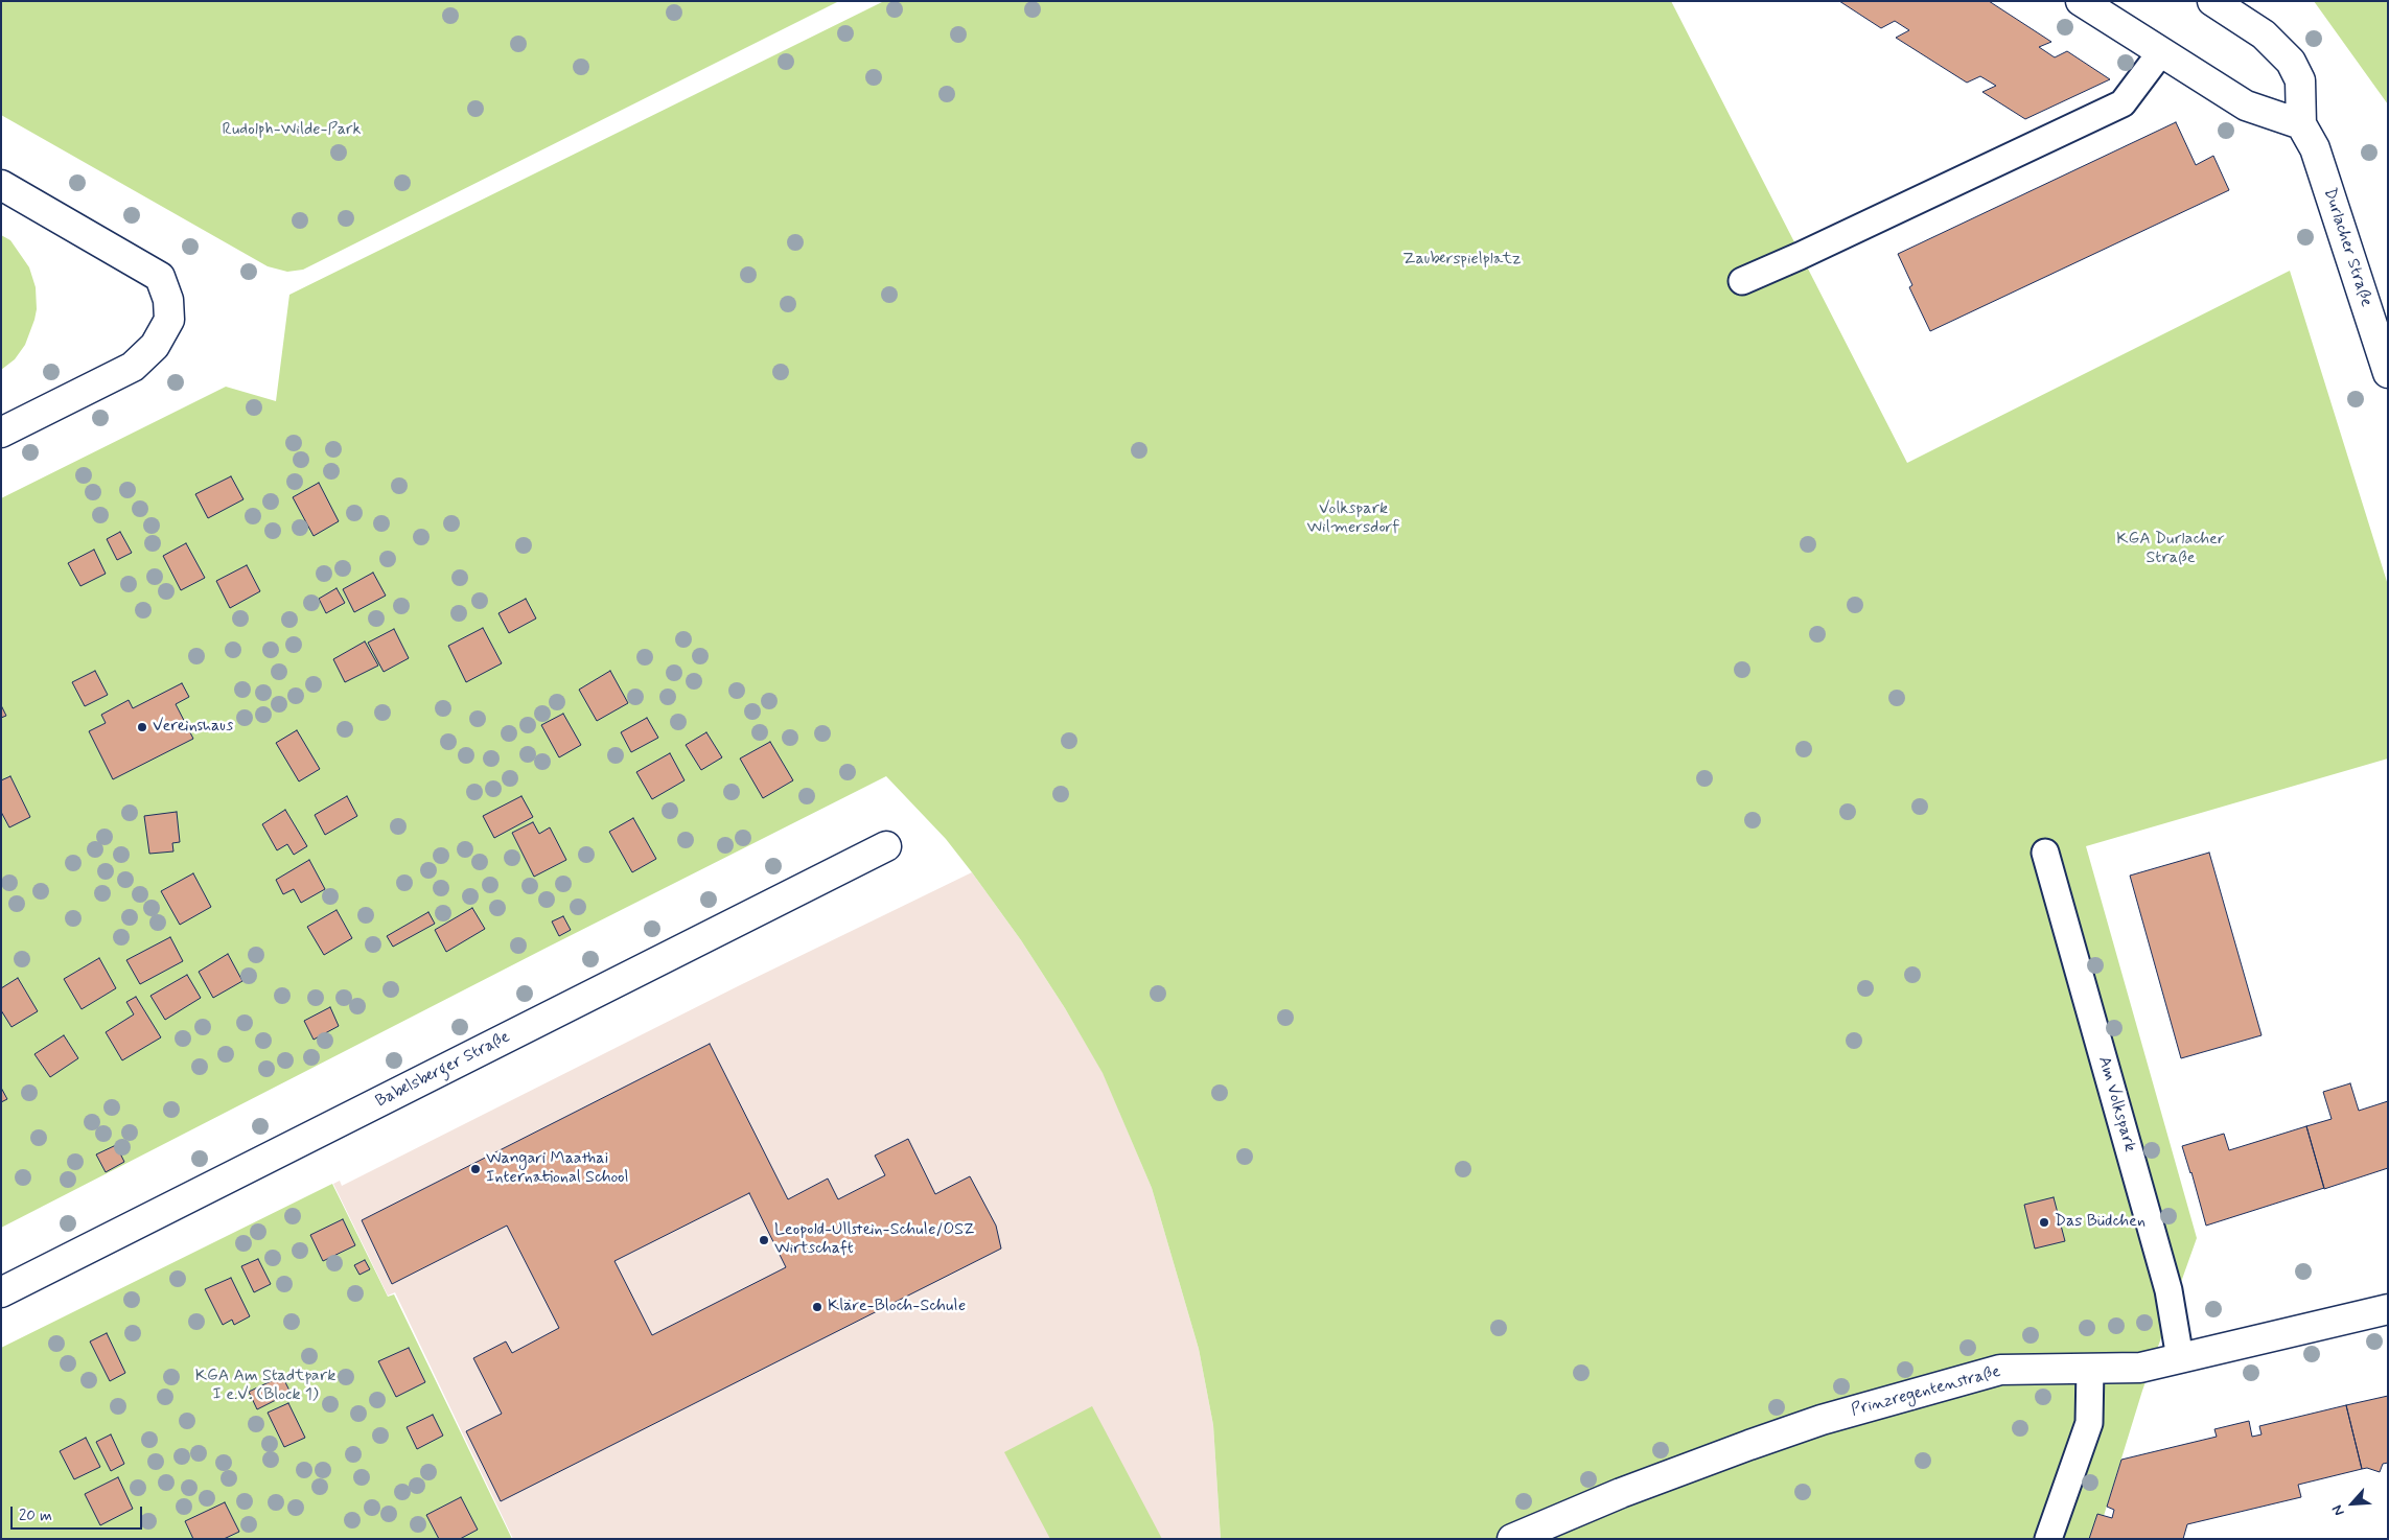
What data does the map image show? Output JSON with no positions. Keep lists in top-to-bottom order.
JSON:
{
  "streets": {
    "street": ["Durlacher Straße", "Babelsberger Straße", "Prinzregentenstraße"],
    "lane": ["Am Volkspark"]
  },
  "crossings": [
    ["Am Volkspark", "Prinzregentenstraße"]
  ],
  "parks": [
    "Rudolph-Wilde-Park",
    "Zauberspielplatz",
    "Volkspark Wilmersdorf",
    "KGA Durlacher Straße",
    "KGA Am Stadtpark I e.V. (Block 1)"
  ],
  "places": [
    "Vereinshaus",
    "Wangari Maathai International School",
    "Das Büdchen",
    "Leopold-Ullstein-Schule/OSZ Wirtschaft",
    "Kläre-Bloch-Schule"
  ],
  "scale_bar": "20 m",
  "north": "bottom left"
}
